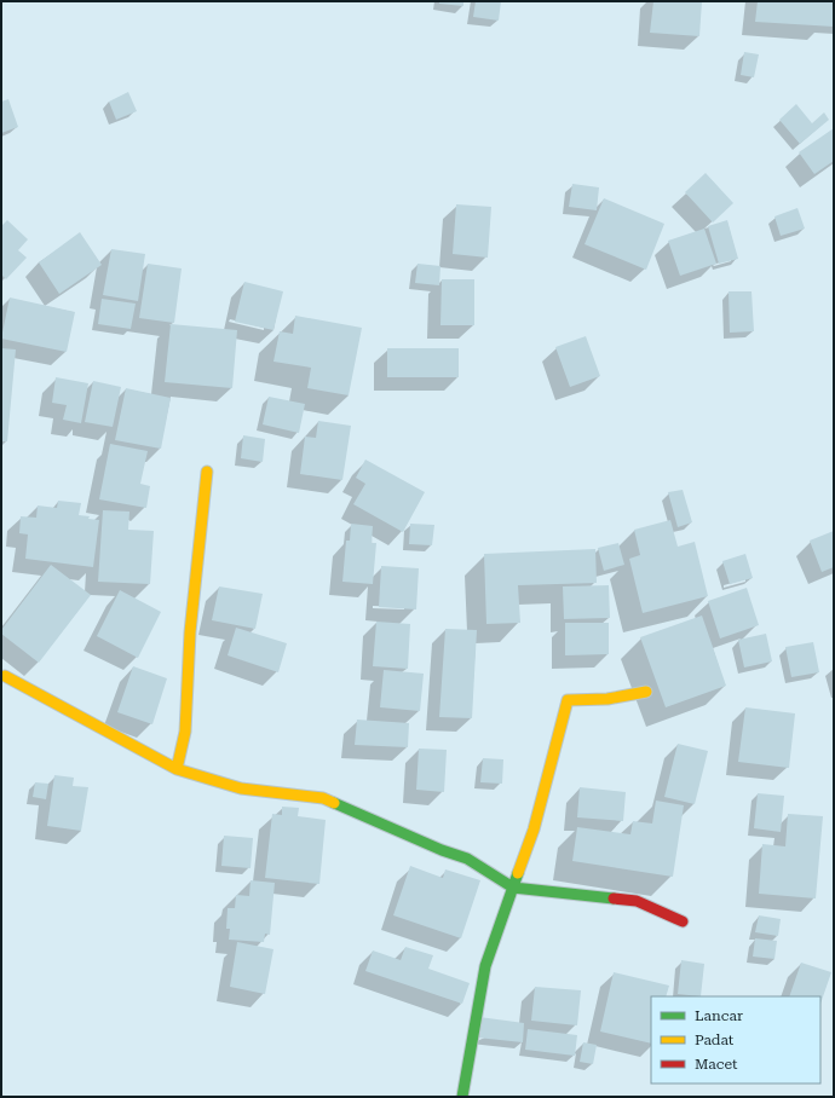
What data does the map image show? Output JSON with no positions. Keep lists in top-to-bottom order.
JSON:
{
  "legend": ["Lancar", "Padat", "Macet"]
}
